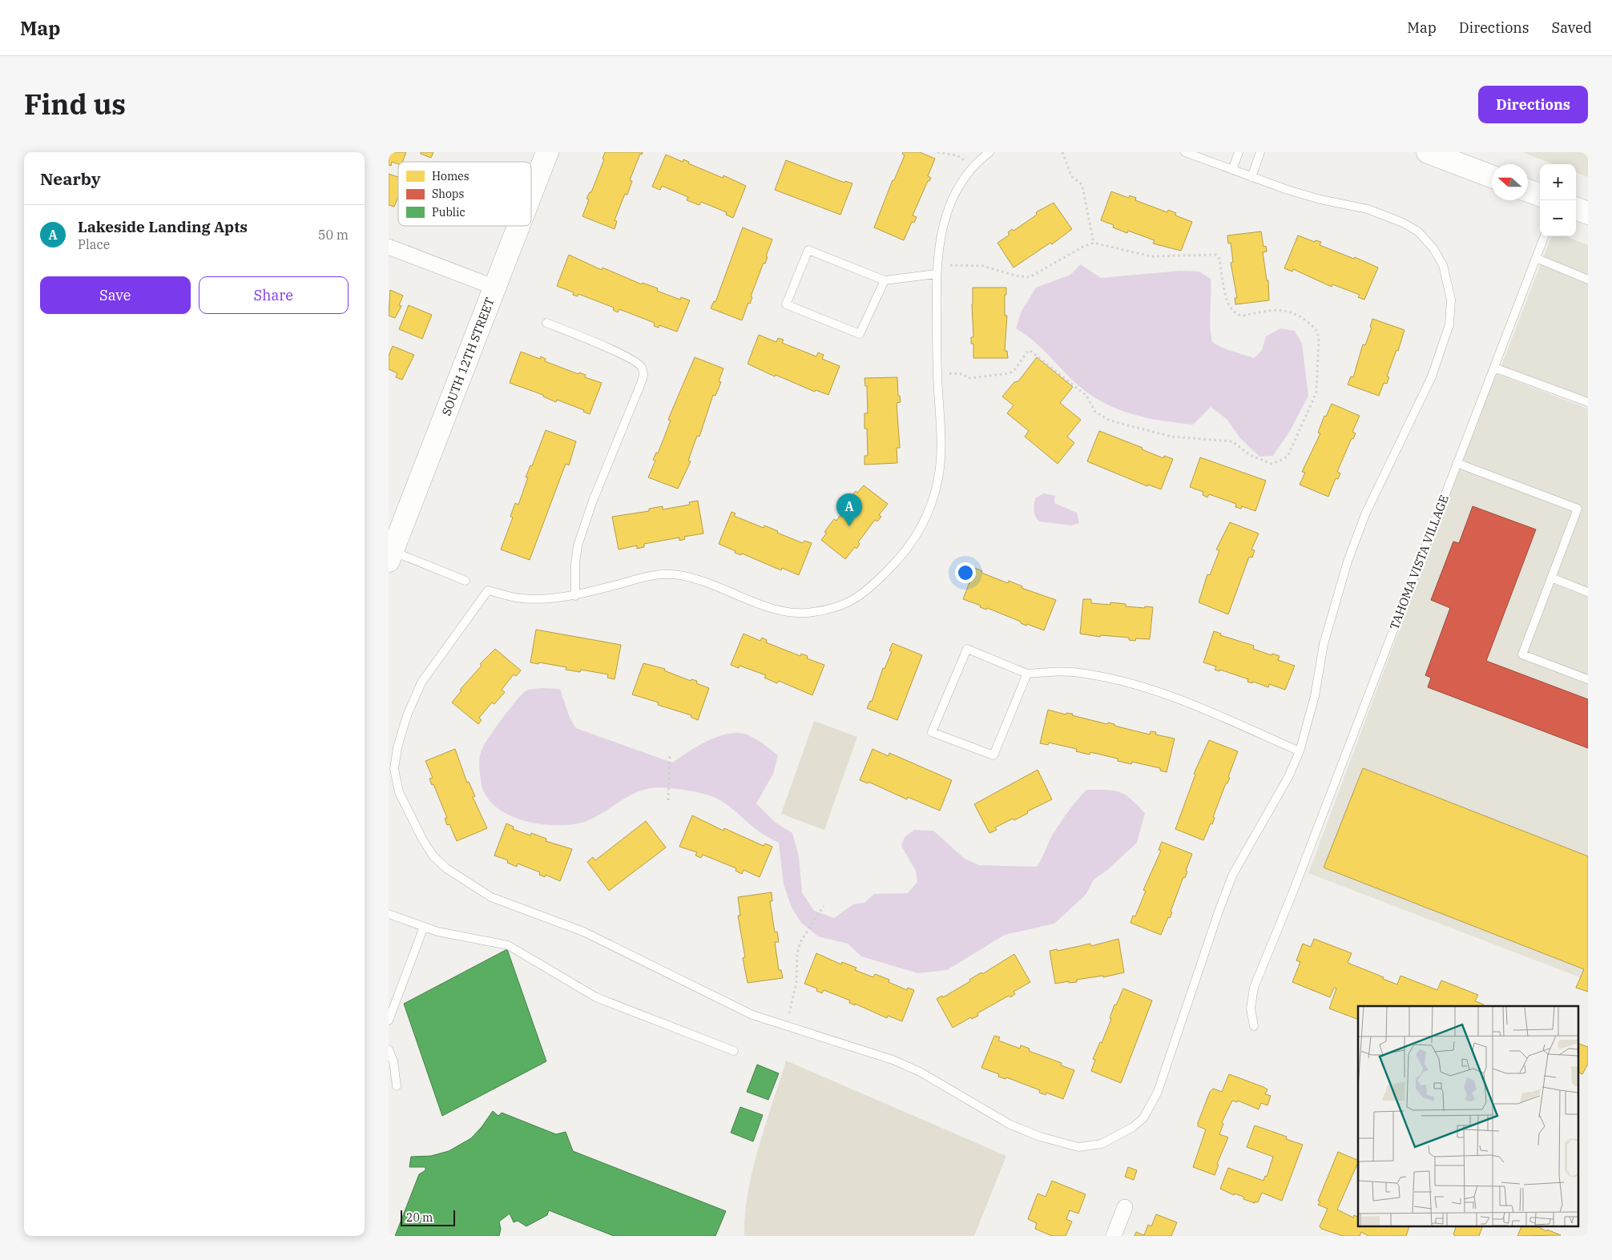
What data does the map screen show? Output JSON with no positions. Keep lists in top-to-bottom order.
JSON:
{
  "streets": {
    "main road": ["SOUTH 12TH STREET"],
    "lane": ["TAHOMA VISTA VILLAGE"]
  },
  "legend": ["Homes", "Shops", "Public"],
  "scale_bar": "20 m",
  "north": "left",
  "page": {
    "header": "Map",
    "nav": ["Map", "Directions", "Saved"],
    "title": "Find us",
    "buttons": [
      "Directions",
      ["Save", "Share"]
    ],
    "heading": "Nearby",
    "map_buttons": ["+", "−"],
    "list": [
      {
        "mark": "A",
        "name": "Lakeside Landing Apts",
        "note": "Place",
        "value": "50 m"
      }
    ],
    "pins": "A",
    "scale": "20 m"
  }
}
